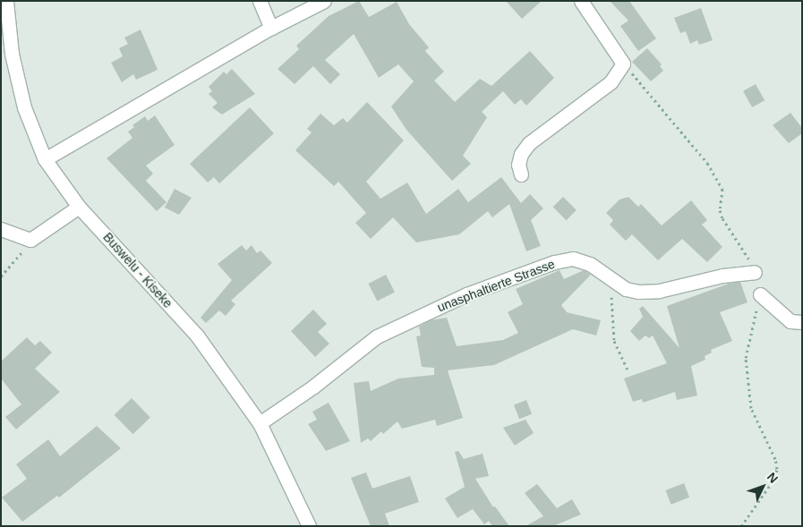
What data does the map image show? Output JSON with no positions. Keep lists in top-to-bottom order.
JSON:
{
  "streets": {
    "street": ["Buswelu - Kiseke", "unasphaltierte Strasse"]
  },
  "crossings": [
    ["Buswelu - Kiseke", "unasphaltierte Strasse"]
  ],
  "north": "top right"
}
